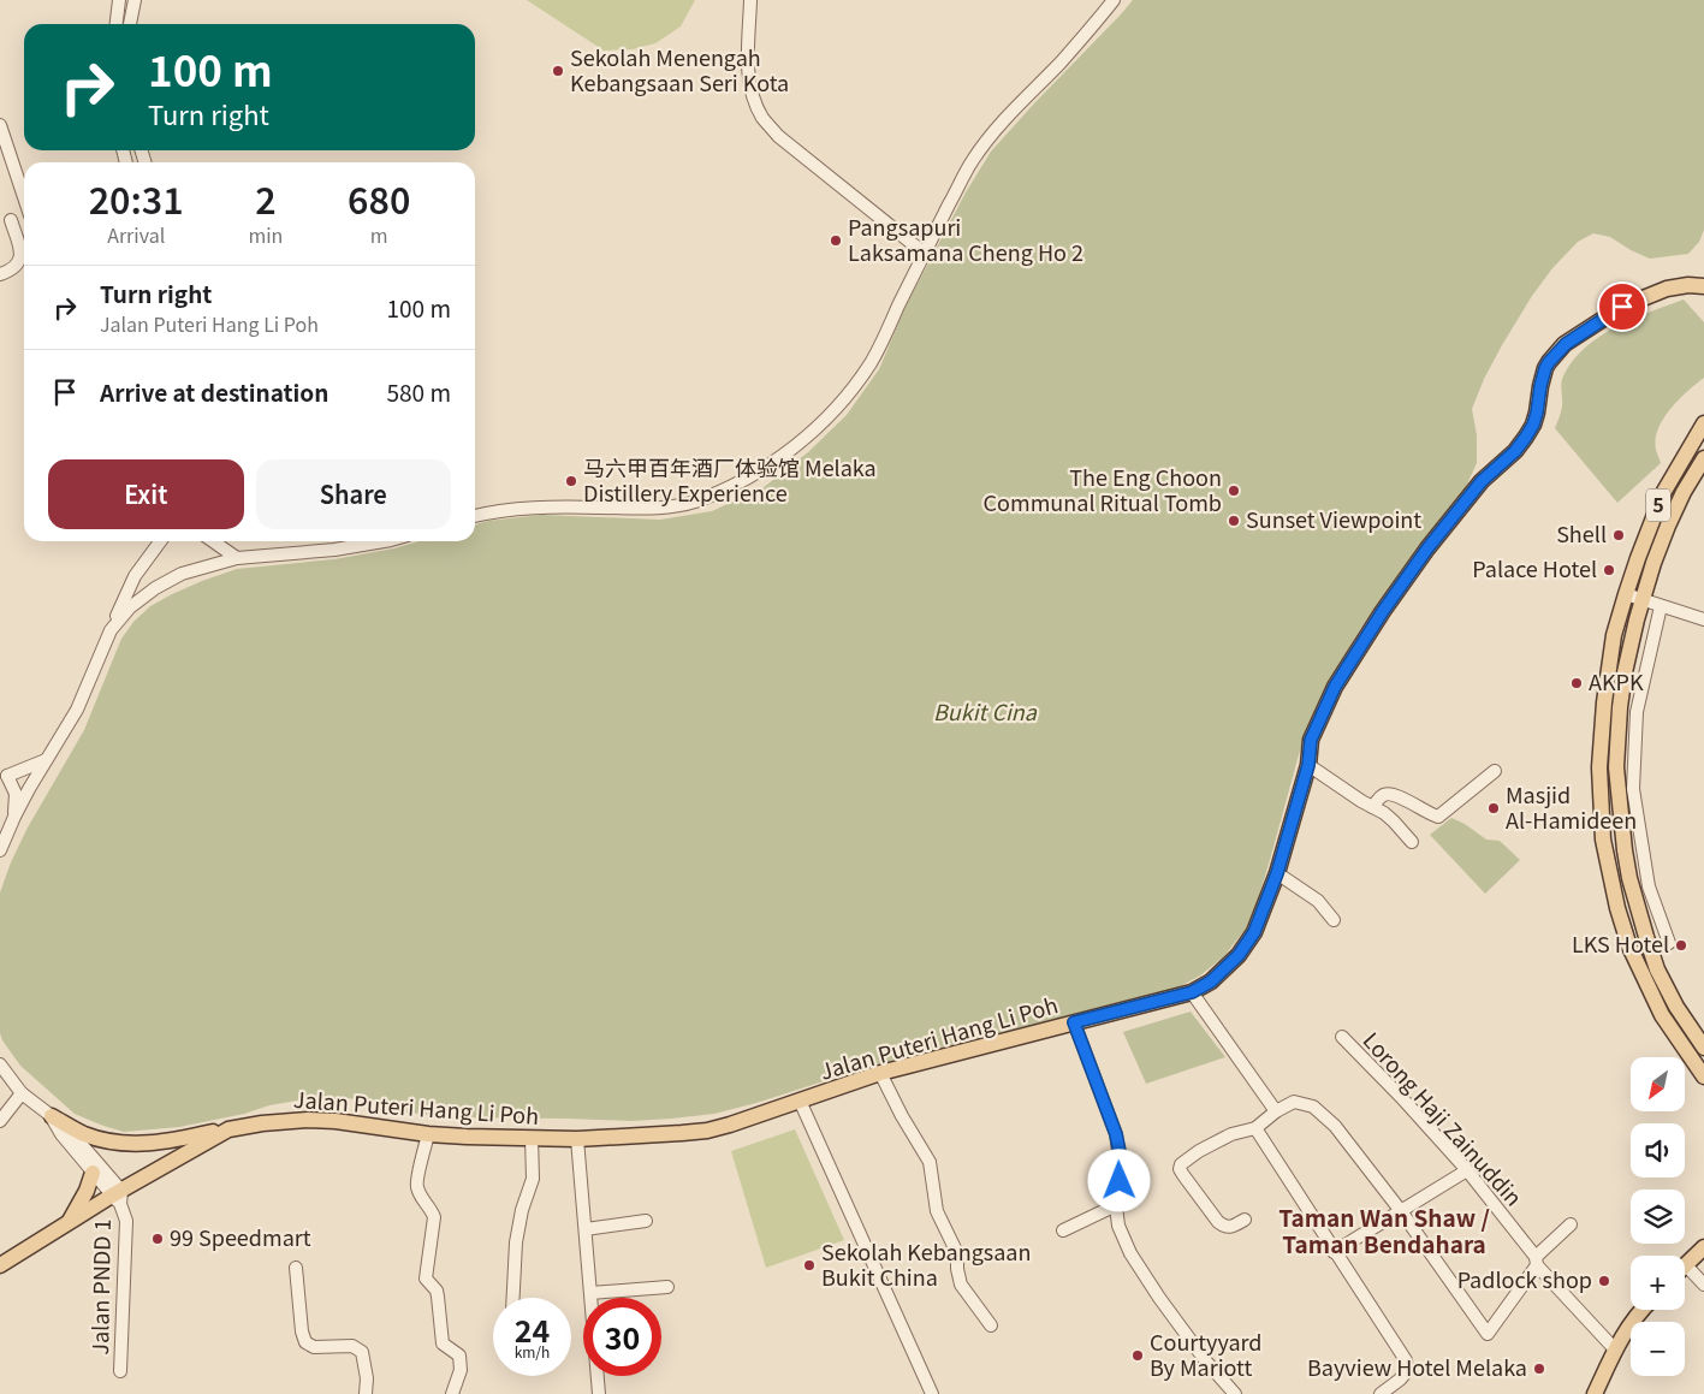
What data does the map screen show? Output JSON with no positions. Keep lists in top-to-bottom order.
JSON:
{
  "streets": {
    "main road": ["5", "Jalan Puteri Hang Li Poh"],
    "street": ["Lorong Haji Zainuddin", "Jalan PNDD 1"]
  },
  "crossings": [
    ["Jalan Puteri Hang Li Poh", "Jalan PNDD 1"]
  ],
  "districts": ["Taman Wan Shaw / Taman Bendahara"],
  "parks": ["Bukit Cina"],
  "places": [
    "Sekolah Menengah Kebangsaan Seri Kota",
    "Pangsapuri Laksamana Cheng Ho 2",
    "马六甲百年酒厂体验馆 Melaka Distillery Experience",
    "The Eng Choon Communal Ritual Tomb",
    "Sunset Viewpoint",
    "Shell",
    "Palace Hotel",
    "AKPK",
    "Masjid Al-Hamideen",
    "LKS Hotel",
    "99 Speedmart",
    "Sekolah Kebangsaan Bukit China",
    "Padlock shop",
    "Courtyyard By Mariott",
    "Bayview Hotel Melaka"
  ],
  "north": "bottom left",
  "page": {
    "turn": ["100 m", "Turn right"],
    "eta": [
      "20:31",
      "Arrival",
      "2",
      "min",
      "680",
      "m"
    ],
    "list": [
      {
        "name": "Turn right",
        "note": "Jalan Puteri Hang Li Poh",
        "value": "100 m"
      },
      {
        "name": "Arrive at destination",
        "value": "580 m"
      }
    ],
    "buttons": ["Exit", "Share"],
    "map_buttons": ["+", "−"],
    "speed": "24 km/h",
    "limit": "30"
  }
}
